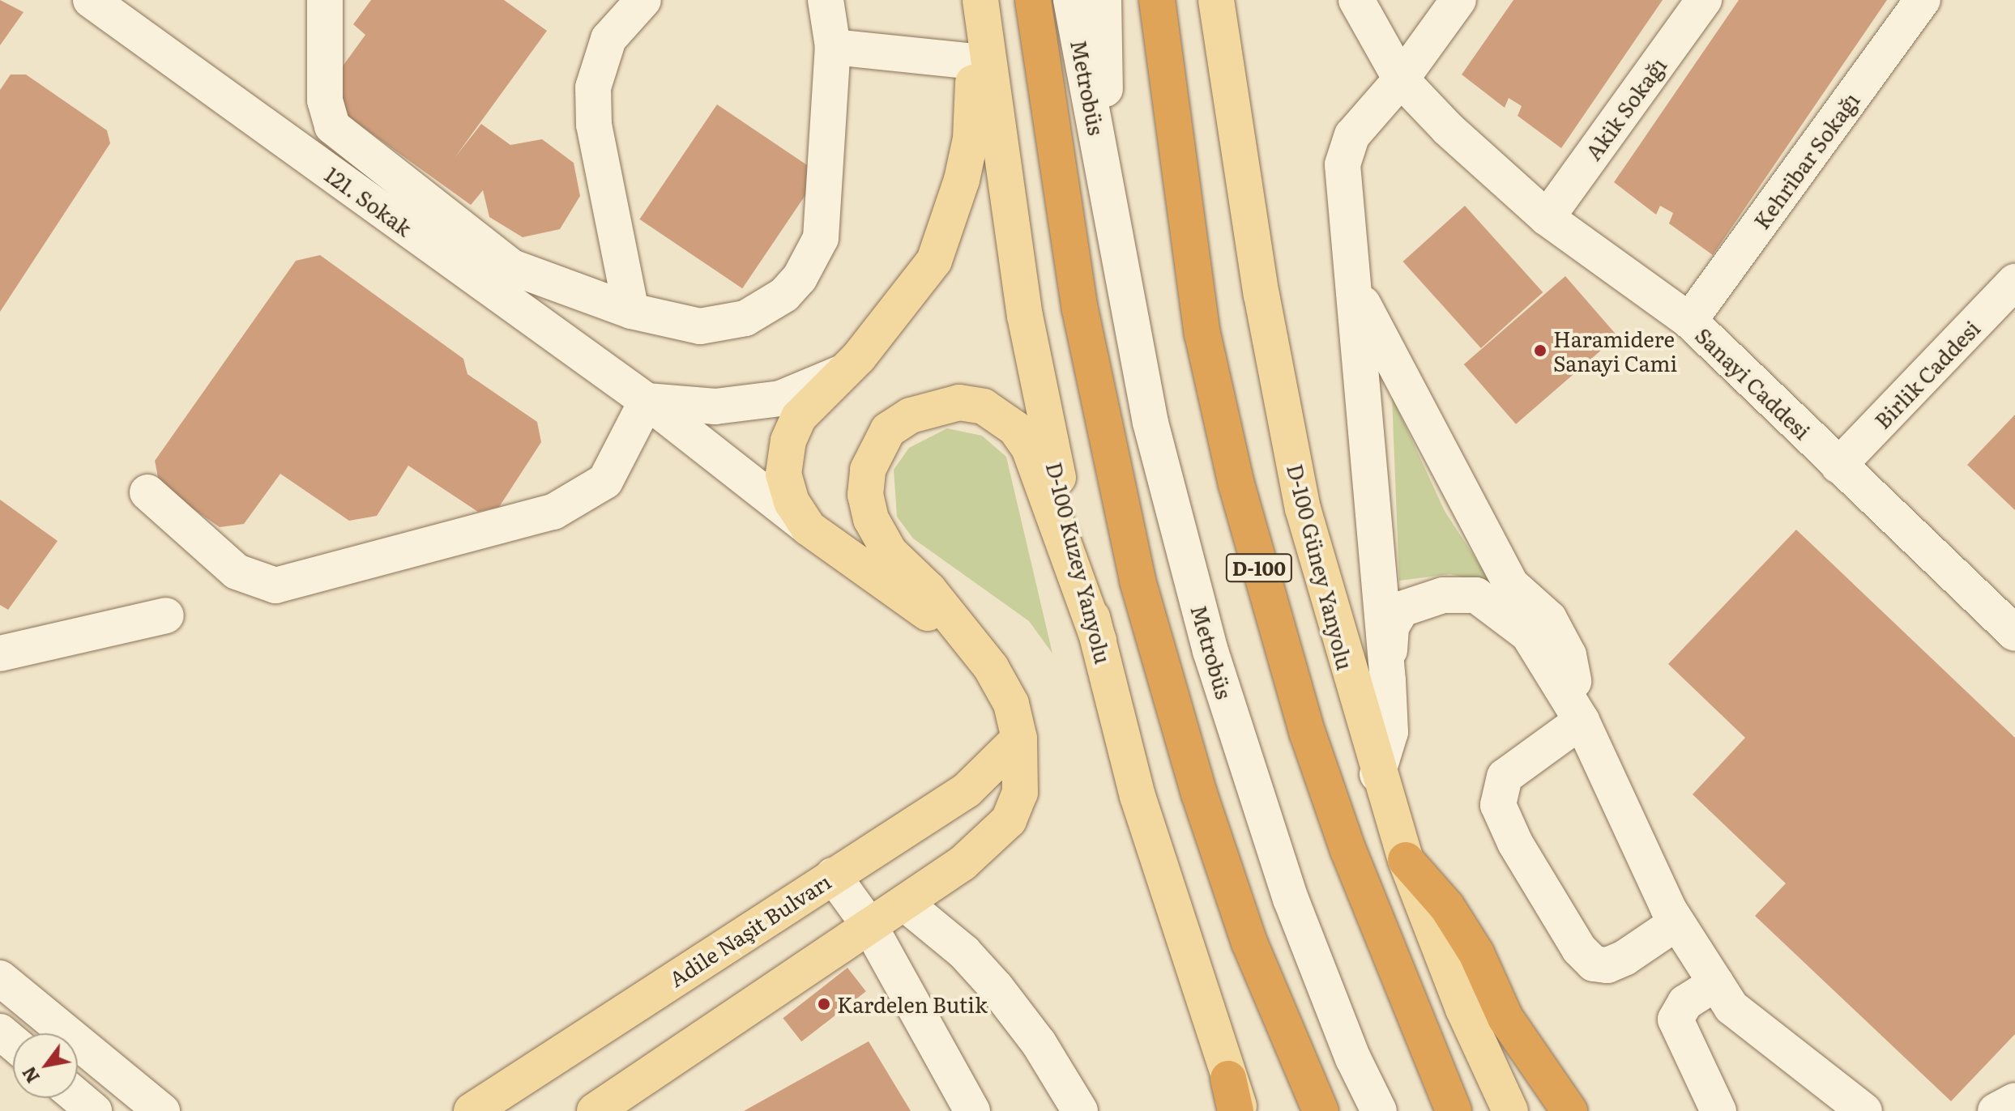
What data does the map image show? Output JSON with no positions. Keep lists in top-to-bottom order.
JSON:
{
  "streets": {
    "highway": ["D-100"],
    "main road": ["D-100 Kuzey Yanyolu", "D-100 Güney Yanyolu", "Adile Naşit Bulvarı"],
    "street": [
      "Metrobüs",
      "Akik Sokağı",
      "Kehribar Sokağı",
      "121. Sokak",
      "Birlik Caddesi",
      "Sanayi Caddesi"
    ]
  },
  "crossings": [
    ["Akik Sokağı", "Sanayi Caddesi"],
    ["Kehribar Sokağı", "Sanayi Caddesi"],
    ["Birlik Caddesi", "Sanayi Caddesi"]
  ],
  "places": ["Haramidere Sanayi Cami", "Kardelen Butik"],
  "north": "bottom left"
}
